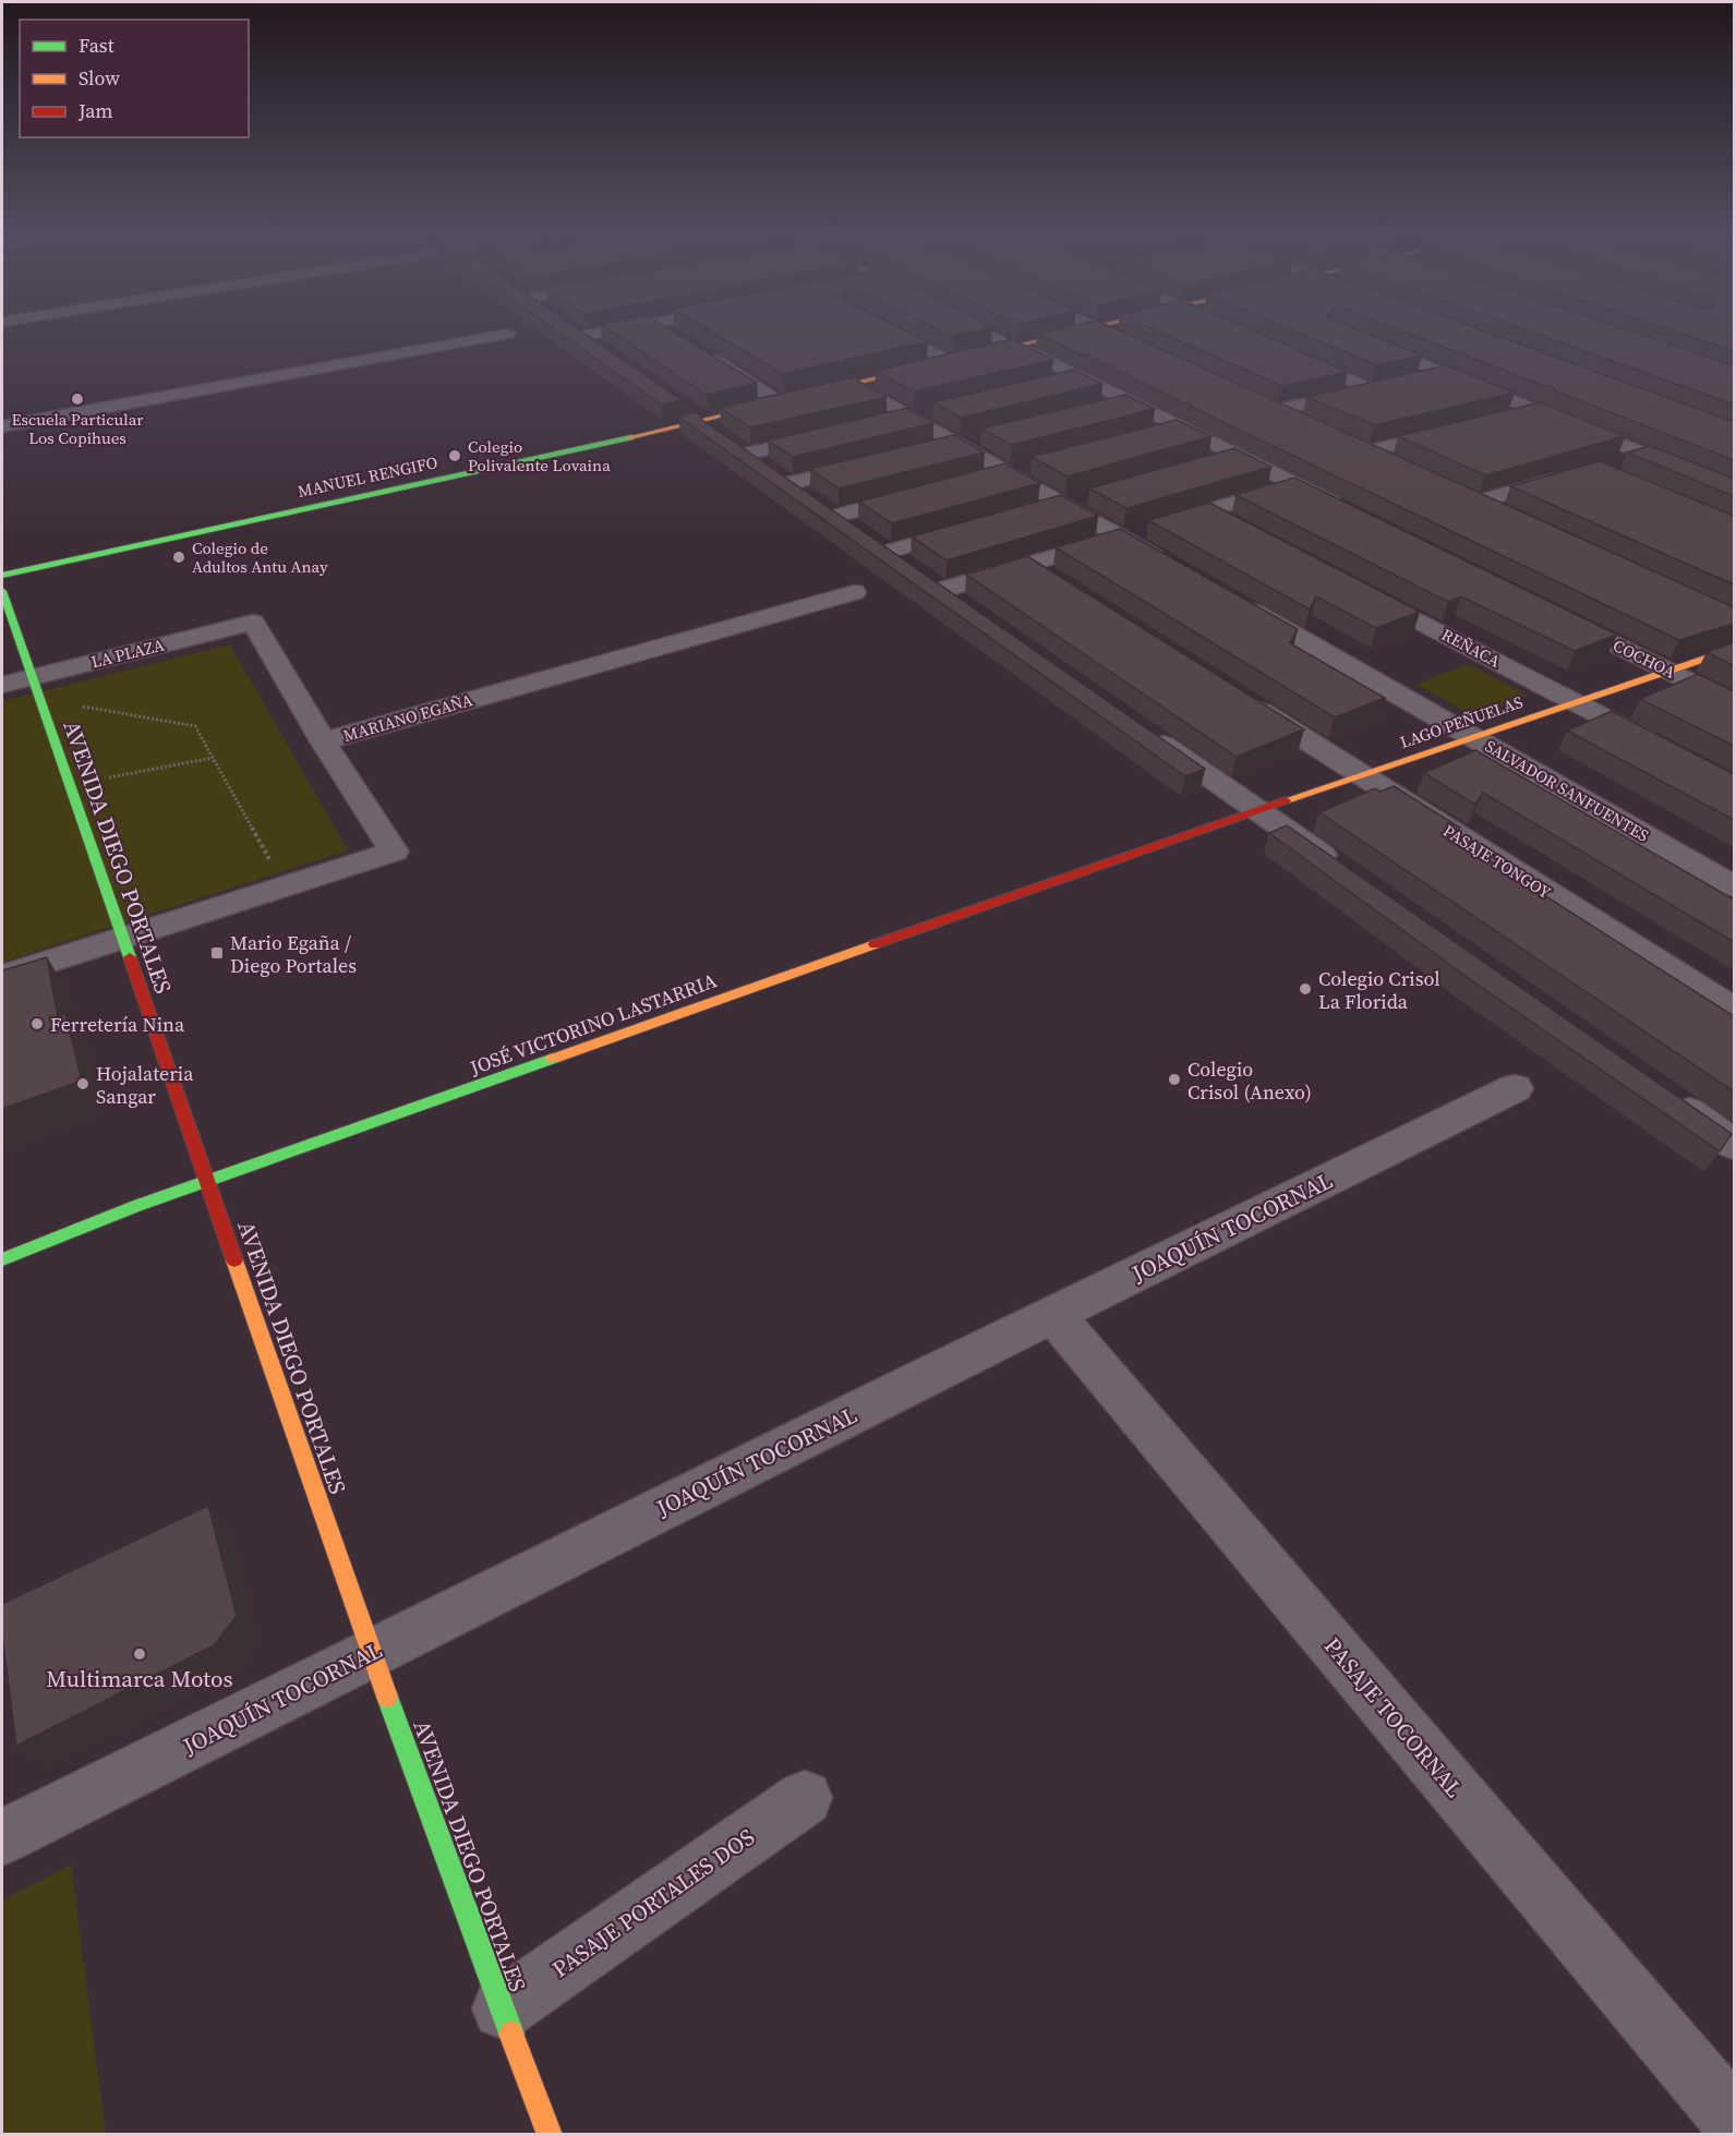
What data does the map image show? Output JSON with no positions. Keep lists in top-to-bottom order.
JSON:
{
  "streets": {
    "street": [
      "MANUEL RENGIFO",
      "REÑACA",
      "LA PLAZA",
      "COCHOA",
      "MARIANO EGAÑA",
      "LAGO PEÑUELAS",
      "SALVADOR SANFUENTES",
      "AVENIDA DIEGO PORTALES",
      "PASAJE TONGOY",
      "JOSÉ VICTORINO LASTARRIA",
      "JOAQUÍN TOCORNAL",
      "PASAJE TOCORNAL",
      "PASAJE PORTALES DOS"
    ]
  },
  "crossings": [
    ["REÑACA", "LAGO PEÑUELAS"],
    ["LA PLAZA", "MARIANO EGAÑA"],
    ["LA PLAZA", "AVENIDA DIEGO PORTALES"],
    ["COCHOA", "LAGO PEÑUELAS"],
    ["MARIANO EGAÑA", "AVENIDA DIEGO PORTALES"],
    ["LAGO PEÑUELAS", "SALVADOR SANFUENTES"],
    ["LAGO PEÑUELAS", "PASAJE TONGOY"],
    ["LAGO PEÑUELAS", "JOSÉ VICTORINO LASTARRIA"],
    ["AVENIDA DIEGO PORTALES", "JOSÉ VICTORINO LASTARRIA"],
    ["AVENIDA DIEGO PORTALES", "JOAQUÍN TOCORNAL"],
    ["AVENIDA DIEGO PORTALES", "PASAJE PORTALES DOS"],
    ["JOAQUÍN TOCORNAL", "PASAJE TOCORNAL"]
  ],
  "places": {
    "other": [
      "Escuela Particular Los Copihues",
      "Colegio Polivalente Lovaina",
      "Colegio de Adultos Antu Anay",
      "Colegio Crisol La Florida",
      "Ferretería Nina",
      "Colegio Crisol (Anexo)",
      "Hojalateria Sangar",
      "Multimarca Motos"
    ],
    "transit": ["Mario Egaña / Diego Portales"]
  },
  "legend": ["Fast", "Slow", "Jam"]
}
